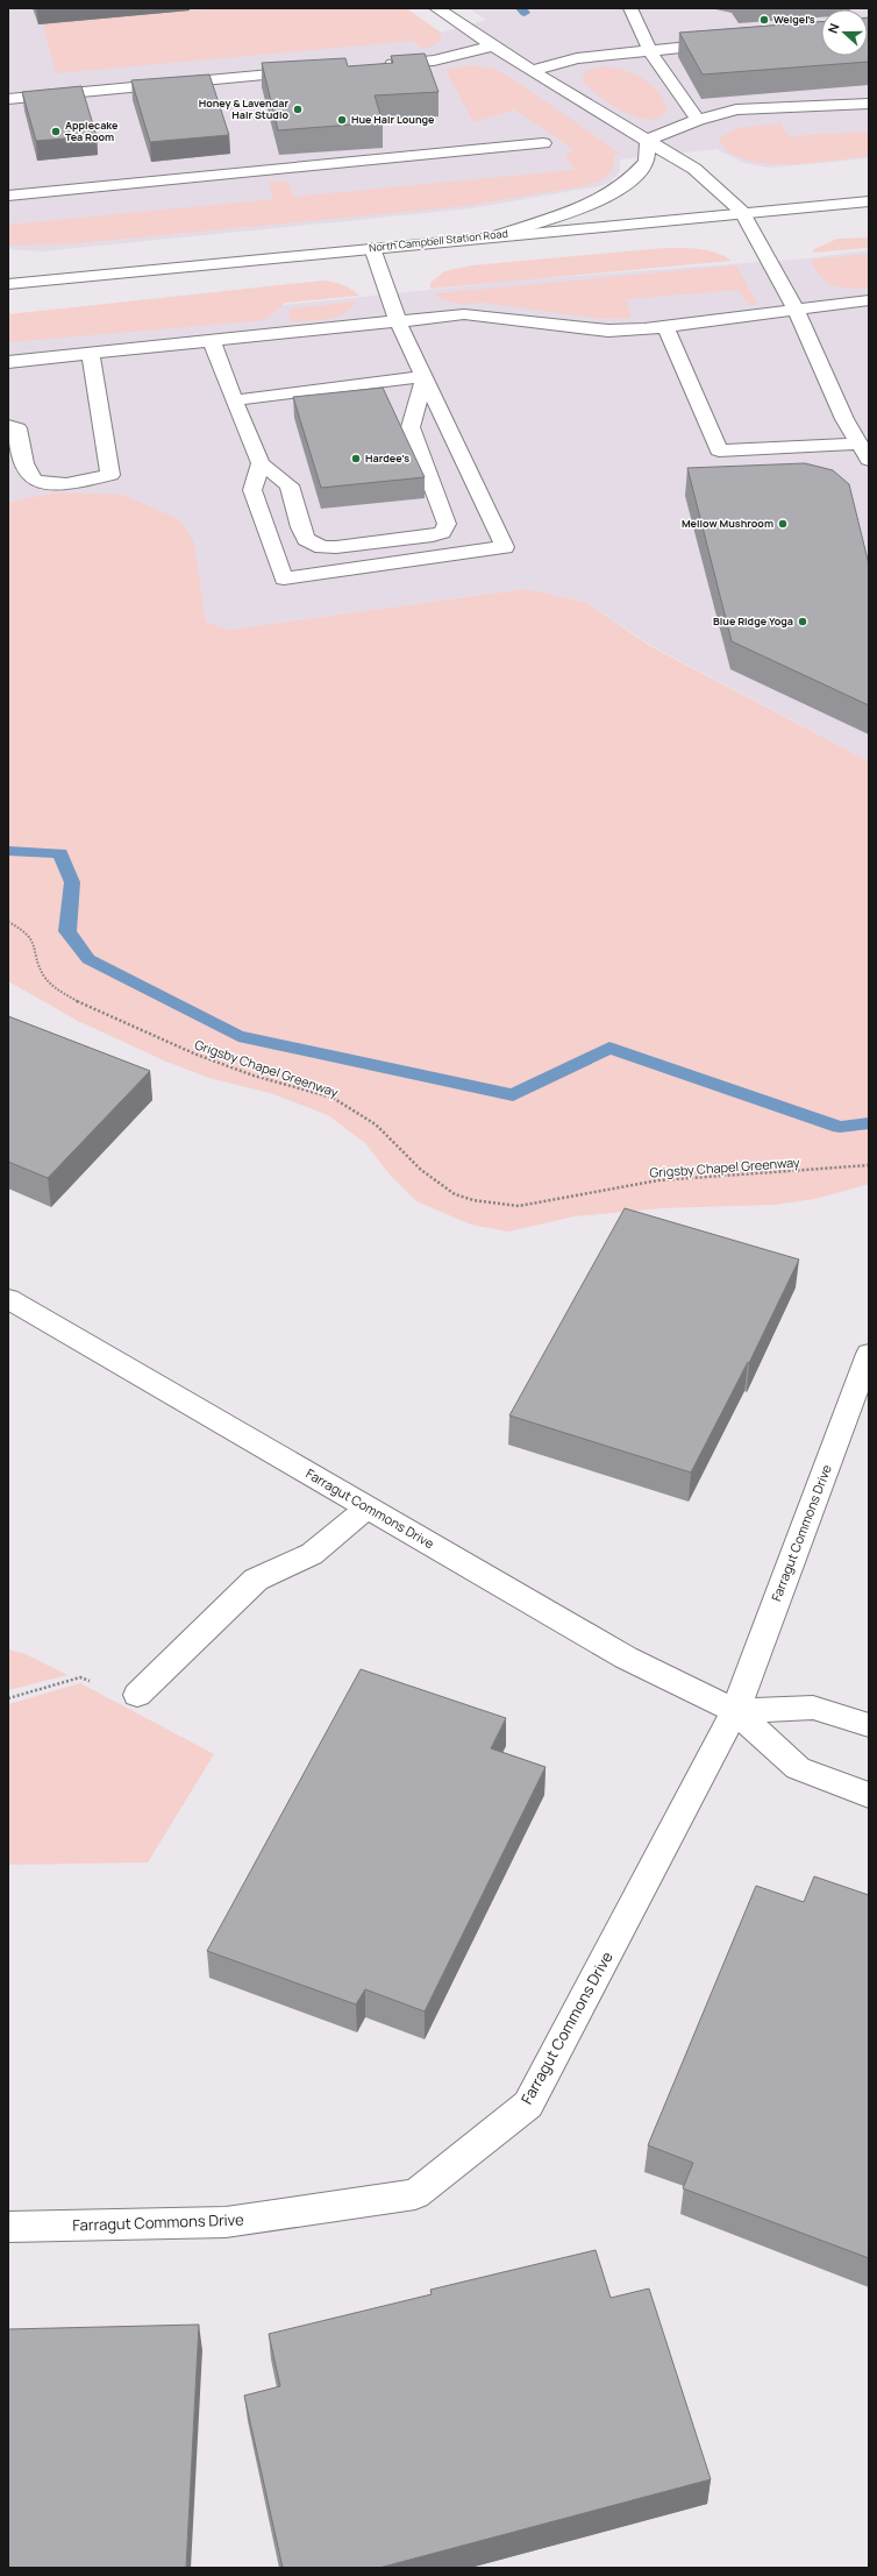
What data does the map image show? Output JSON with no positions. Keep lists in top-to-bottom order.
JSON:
{
  "streets": {
    "street": ["North Campbell Station Road", "Farragut Commons Drive"],
    "path": ["Grigsby Chapel Greenway"]
  },
  "places": [
    "Weigel's",
    "Honey & Lavendar Hair Studio",
    "Hue Hair Lounge",
    "Applecake Tea Room",
    "Hardee's",
    "Mellow Mushroom",
    "Blue Ridge Yoga"
  ],
  "north": "left"
}
